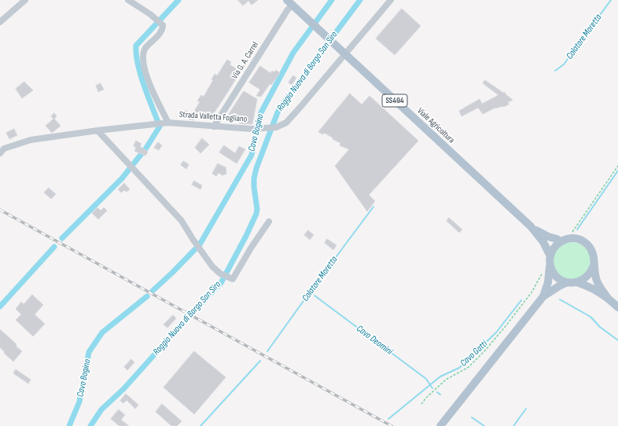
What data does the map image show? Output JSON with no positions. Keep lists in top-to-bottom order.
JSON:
{
  "streets": {
    "main road": ["SS494", "Viale Agricoltura"],
    "street": ["Via G. A. Carrel", "Strada Valletta Fogliano"]
  },
  "crossings": [
    ["Via G. A. Carrel", "Strada Valletta Fogliano"],
    ["Via G. A. Carrel", "Viale Agricoltura"],
    ["Strada Valletta Fogliano", "Viale Agricoltura"]
  ],
  "water": [
    "Colatore Moretta",
    "Roggia Nuova di Borgo San Siro",
    "Cavo Bogino",
    "Cavo Deomini",
    "Cavo Gatti"
  ]
}
